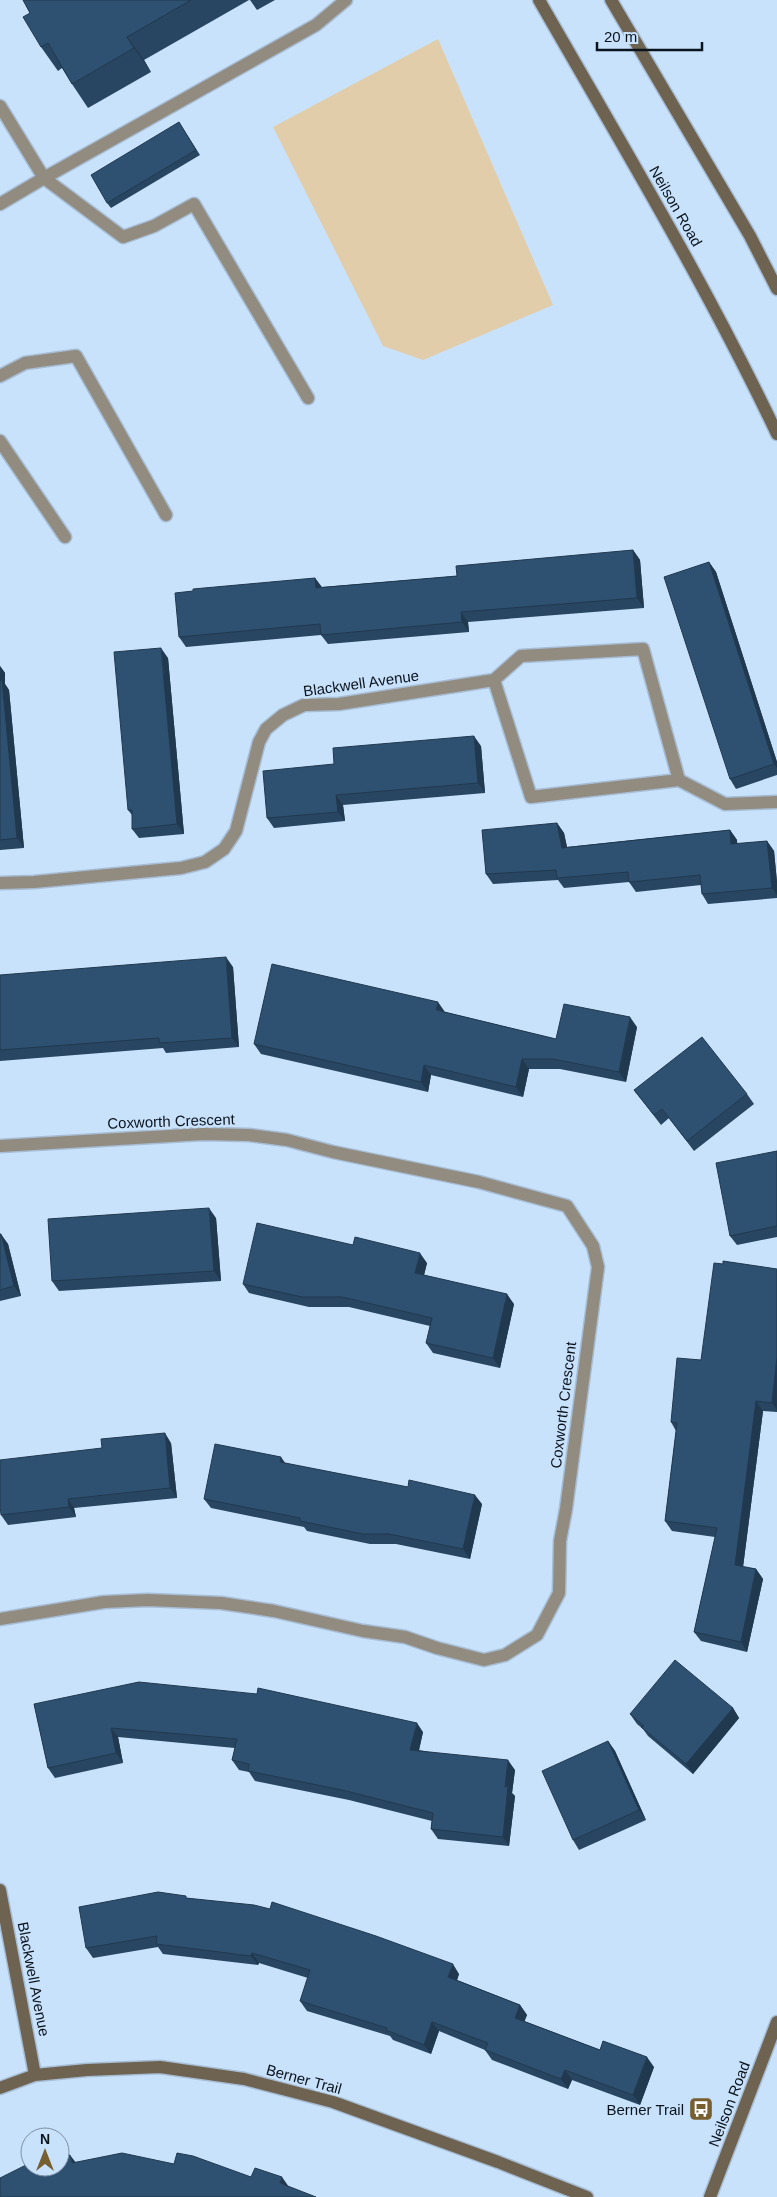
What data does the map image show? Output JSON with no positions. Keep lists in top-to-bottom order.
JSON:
{
  "streets": {
    "main road": ["Neilson Road", "Blackwell Avenue", "Berner Trail"],
    "street": ["Coxworth Crescent"]
  },
  "crossings": [
    ["Blackwell Avenue", "Berner Trail"]
  ],
  "places": {
    "bus stop": ["Berner Trail"]
  },
  "scale_bar": "20 m",
  "north": "top"
}
